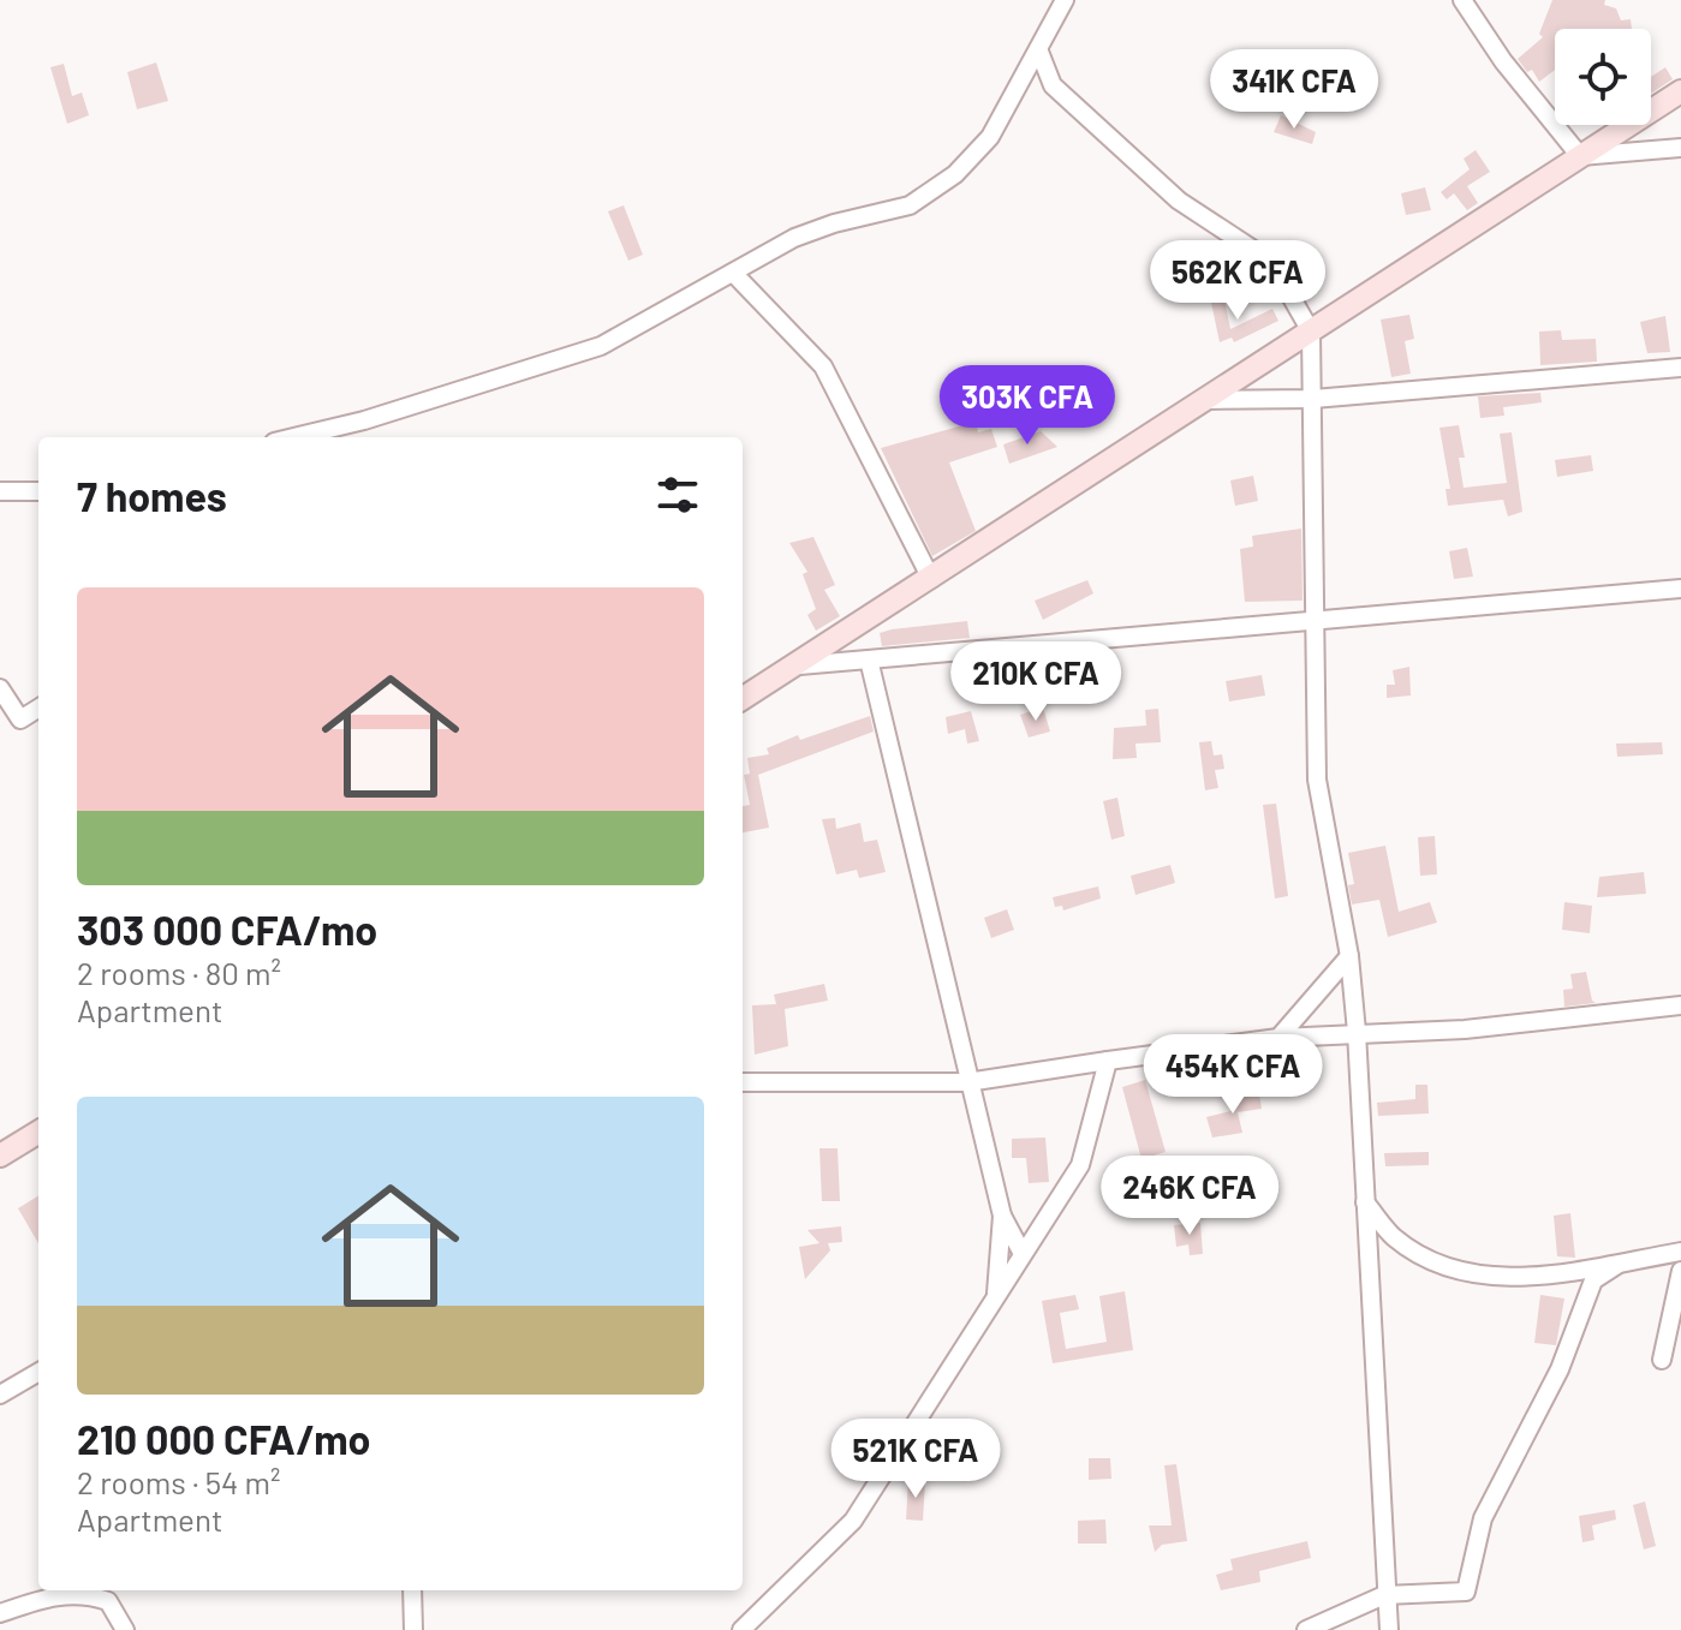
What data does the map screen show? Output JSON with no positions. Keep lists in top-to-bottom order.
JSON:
{
  "page": {
    "price": [
      "341K CFA",
      "562K CFA",
      "303K CFA",
      "210K CFA",
      "454K CFA",
      "246K CFA",
      "521K CFA"
    ],
    "heading": "7 homes",
    "list": [
      {
        "name": "303 000 CFA/mo",
        "note": "2 rooms · 80 m² · Apartment"
      },
      {
        "name": "210 000 CFA/mo",
        "note": "2 rooms · 54 m² · Apartment"
      }
    ]
  }
}
